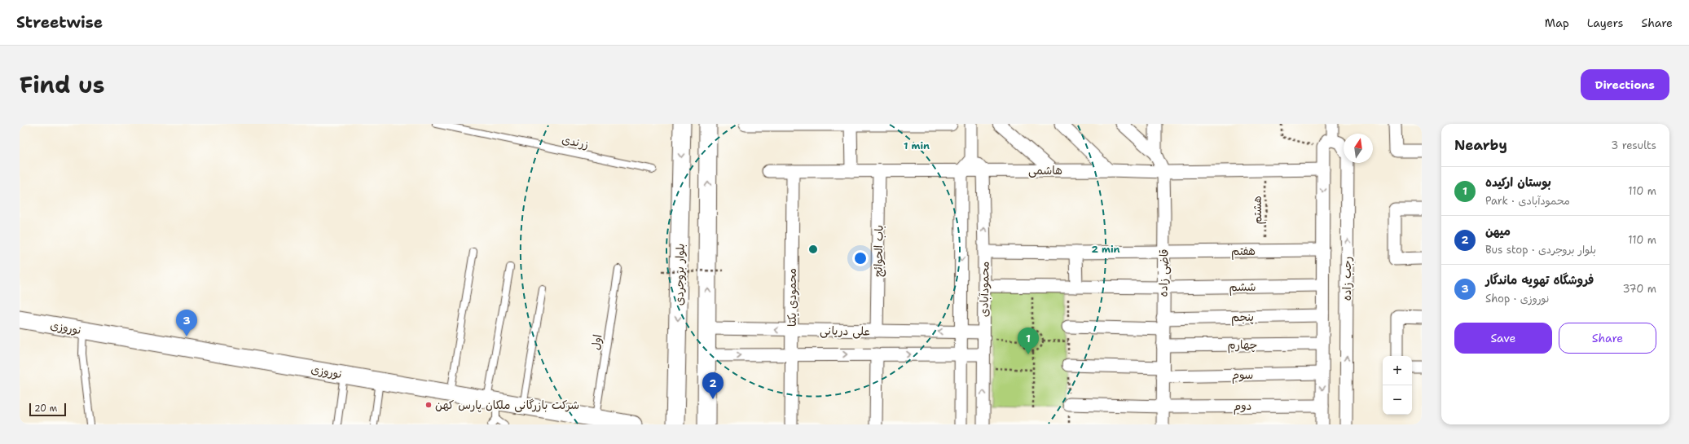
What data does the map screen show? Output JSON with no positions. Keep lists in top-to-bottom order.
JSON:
{
  "streets": {
    "main road": ["بلوار بروجردی", "نوروزی"],
    "street": [
      "هاشمی",
      "باب الحوائج",
      "هفتم",
      "قاضی زاده",
      "رجب زاده",
      "ششم",
      "محمودآبادی",
      "محمودی یکتا",
      "پنجم",
      "علی دریانی",
      "چهارم",
      "سوم",
      "دوم"
    ],
    "lane": ["زرندی", "اول"],
    "path": ["هشتم"]
  },
  "crossings": [
    ["هاشمی", "هشتم"],
    ["هاشمی", "باب الحوائج"],
    ["هاشمی", "قاضی زاده"],
    ["هاشمی", "محمودآبادی"],
    ["هاشمی", "محمودی یکتا"],
    ["هشتم", "هفتم"],
    ["باب الحوائج", "علی دریانی"],
    ["هفتم", "قاضی زاده"],
    ["هفتم", "محمودآبادی"],
    ["قاضی زاده", "ششم"],
    ["قاضی زاده", "پنجم"],
    ["قاضی زاده", "چهارم"],
    ["قاضی زاده", "سوم"],
    ["قاضی زاده", "دوم"],
    ["ششم", "محمودآبادی"],
    ["محمودآبادی", "علی دریانی"],
    ["محمودی یکتا", "علی دریانی"],
    ["نوروزی", "اول"]
  ],
  "places": ["شرکت بازرگانی ملکان پارس کهن"],
  "scale_bar": "20 m",
  "north": "top",
  "page": {
    "header": "Streetwise",
    "nav": ["Map", "Layers", "Share"],
    "title": "Find us",
    "buttons": [
      "Directions",
      ["Save", "Share"]
    ],
    "heading": ["Nearby", "3 results"],
    "list": [
      {
        "mark": "1",
        "name": "بوستان ارکیده",
        "note": "Park · محمودآبادی",
        "value": "110 m"
      },
      {
        "mark": "2",
        "name": "میهن",
        "note": "Bus stop · بلوار بروجردی",
        "value": "110 m"
      },
      {
        "mark": "3",
        "name": "فروشگاه تهویه ماندگار",
        "note": "Shop · نوروزی",
        "value": "370 m"
      }
    ],
    "pins": ["3", "1", "2"],
    "map_buttons": ["+", "−"],
    "scale": "20 m"
  },
  "rings": ["1 min", "2 min"]
}
